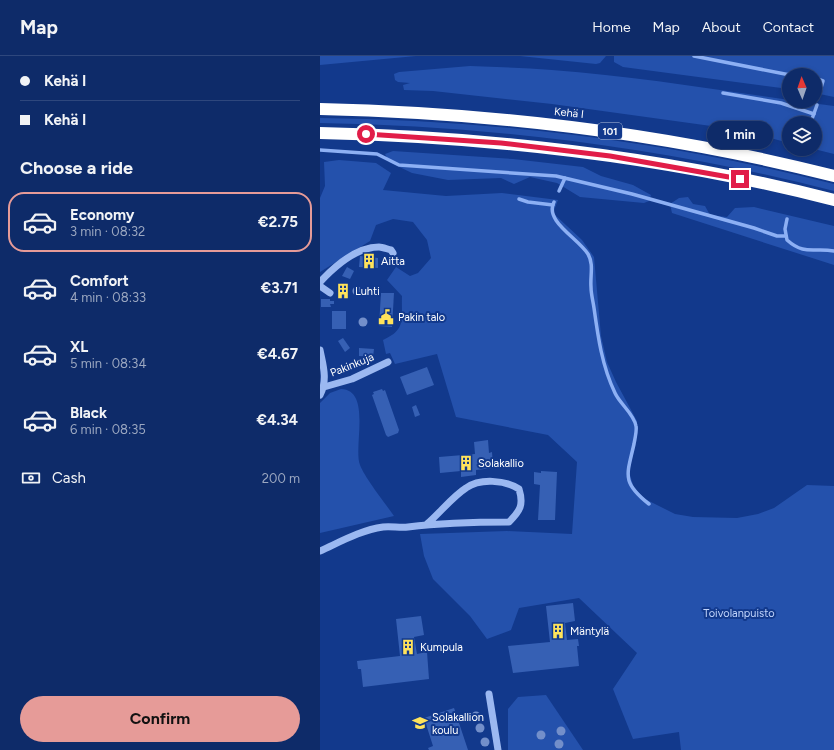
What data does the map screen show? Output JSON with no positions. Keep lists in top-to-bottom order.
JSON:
{
  "streets": {
    "highway": ["Kehä I", "101"],
    "street": ["Pakinkuja"]
  },
  "parks": ["Toivolanpuisto"],
  "places": {
    "building": [
      "Aitta",
      "Luhti",
      "Solakallio",
      "Mäntylä",
      "Kumpula"
    ],
    "public building": ["Pakin talo"],
    "school or university": ["Solakallion koulu"]
  },
  "north": "top",
  "page": {
    "header": "Map",
    "nav": [
      "Home",
      "Map",
      "About",
      "Contact"
    ],
    "banner": ["Kehä I", "Kehä I"],
    "bubble": "1 min",
    "heading": "Choose a ride",
    "list": [
      {
        "name": "Economy",
        "note": "3 min · 08:32",
        "value": "€2.75"
      },
      {
        "name": "Comfort",
        "note": "4 min · 08:33",
        "value": "€3.71"
      },
      {
        "name": "XL",
        "note": "5 min · 08:34",
        "value": "€4.67"
      },
      {
        "name": "Black",
        "note": "6 min · 08:35",
        "value": "€4.34"
      }
    ],
    "pay": ["Cash", "200 m"],
    "buttons": "Confirm"
  }
}
